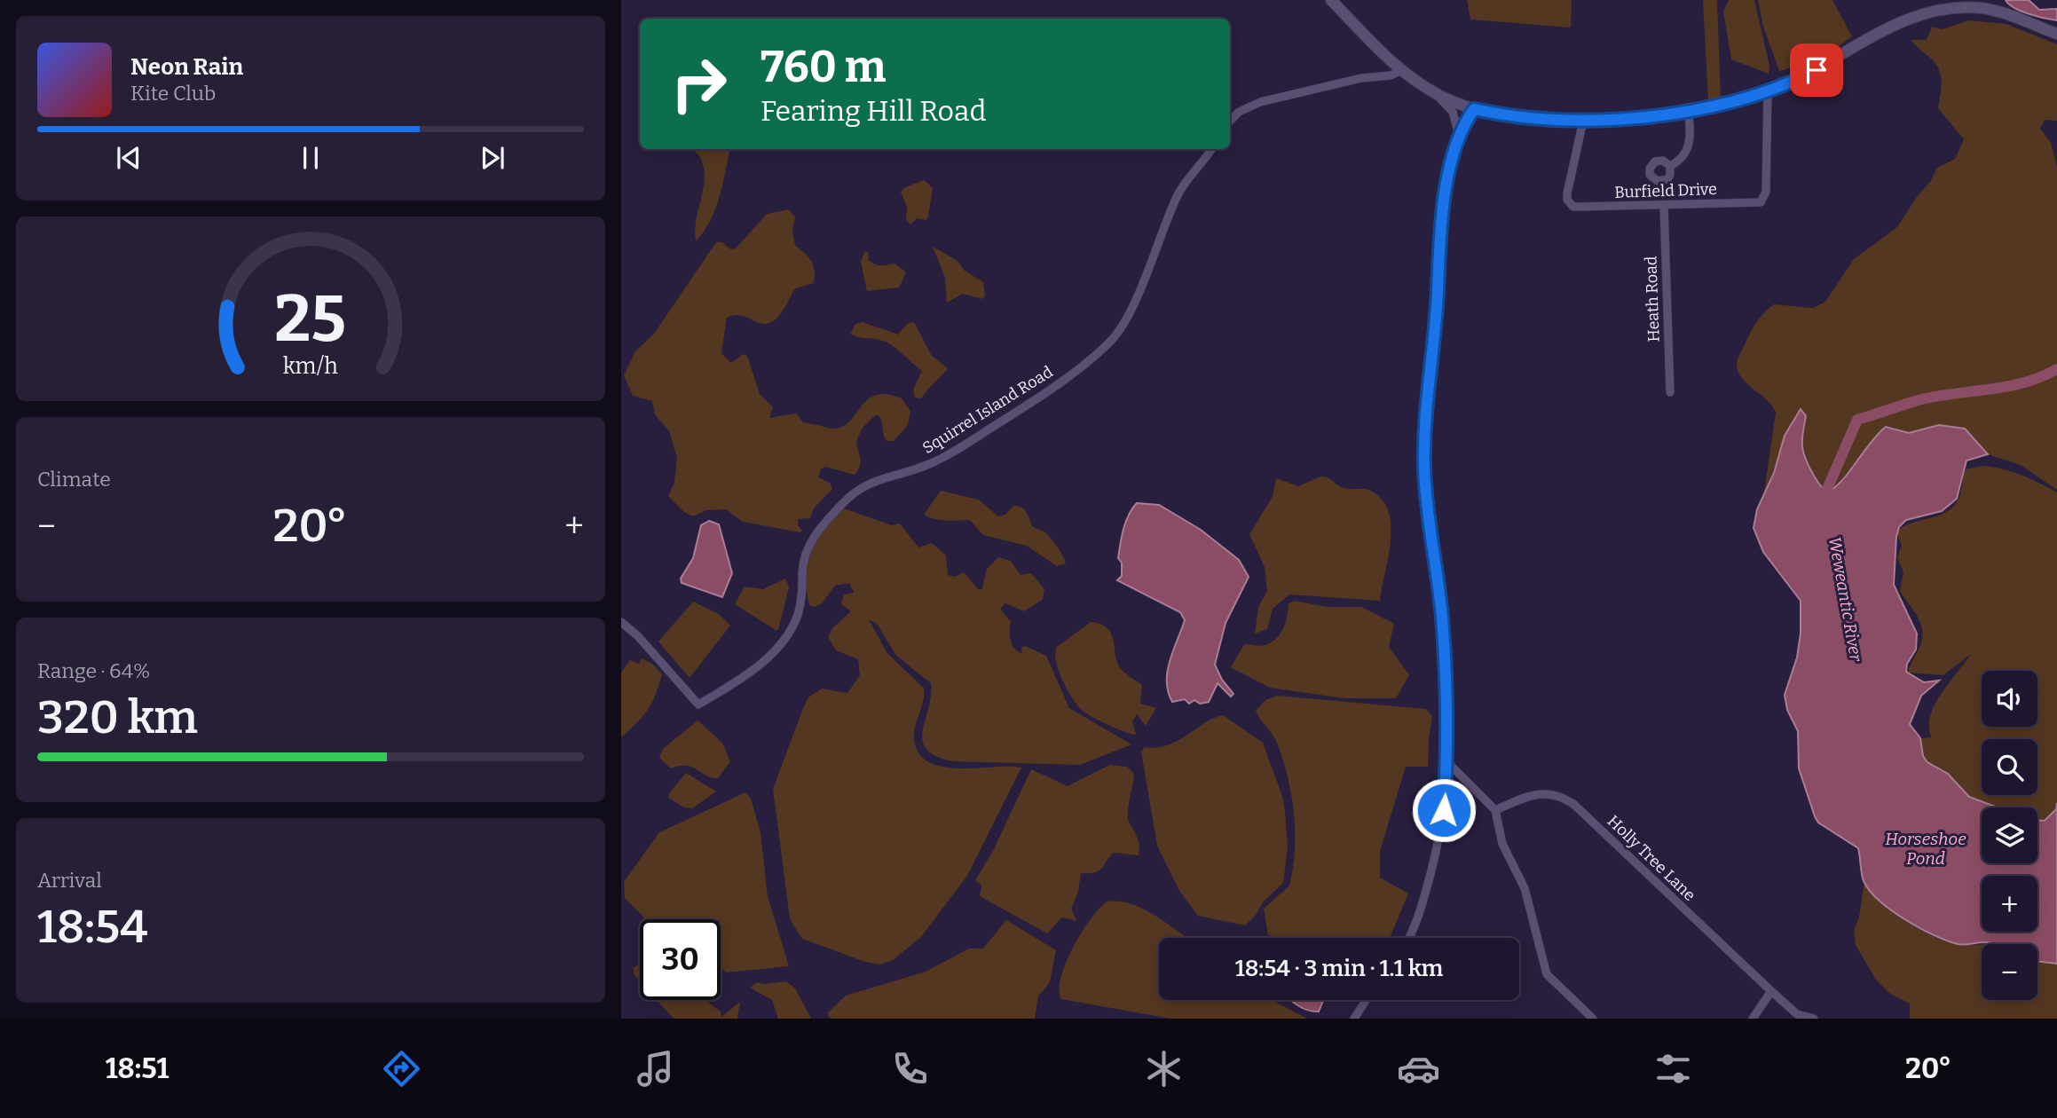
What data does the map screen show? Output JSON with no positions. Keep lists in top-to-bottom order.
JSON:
{
  "streets": {
    "street": [
      "Burfield Drive",
      "Heath Road",
      "Squirrel Island Road",
      "Holly Tree Lane"
    ]
  },
  "crossings": [
    ["Burfield Drive", "Heath Road"]
  ],
  "water": ["Weweantic River", "Horseshoe Pond"],
  "page": {
    "turn": ["760 m", "Fearing Hill Road"],
    "song": ["Neon Rain", "Kite Club"],
    "tile": [
      "Climate",
      ["Range · 64%", "320 km"],
      ["Arrival", "18:54"]
    ],
    "heat": ["−", "20°", "+"],
    "map_buttons": ["+", "−"],
    "limit": "30",
    "trip": "18:54 · 3 min · 1.1 km",
    "tabs": ["18:51", "20°"],
    "gauge": ["25", "km/h"]
  }
}
